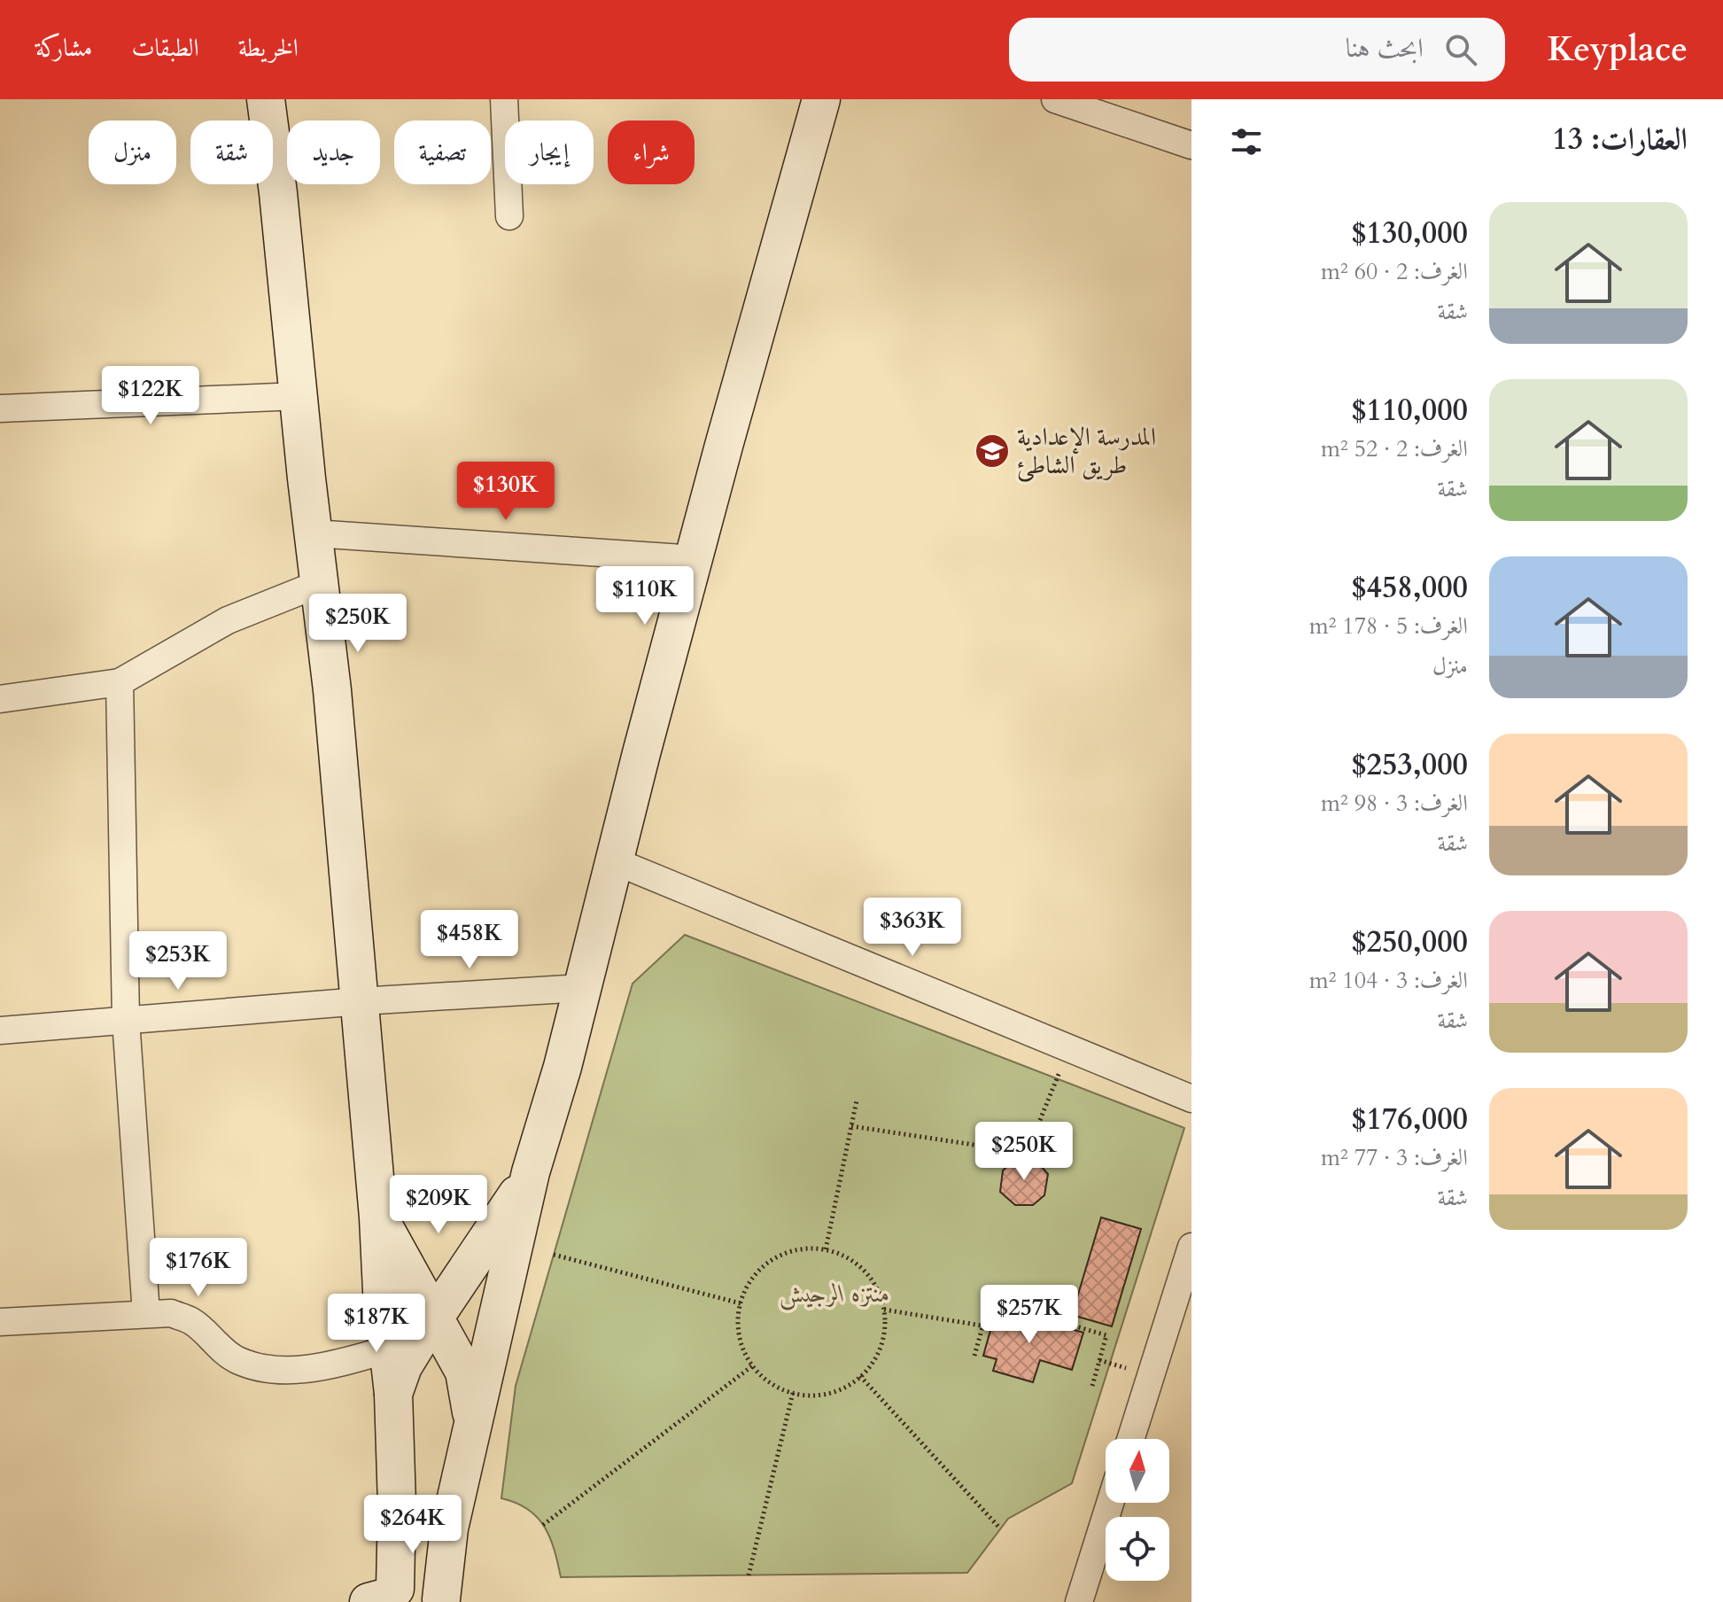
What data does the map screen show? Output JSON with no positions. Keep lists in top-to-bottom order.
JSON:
{
  "parks": ["منتزه الرجيش"],
  "places": {
    "school or university": ["المدرسة الإعدادية طريق الشاطئ"]
  },
  "north": "top",
  "page": {
    "header": "Keyplace",
    "search": "ابحث هنا",
    "nav": ["الخريطة", "الطبقات", "مشاركة"],
    "heading": "العقارات: 13",
    "chip": [
      "شراء",
      "إيجار",
      "تصفية",
      "جديد",
      "شقة",
      "منزل"
    ],
    "list": [
      {
        "name": "$130,000",
        "note": "الغرف: 2 · 60 m² · شقة"
      },
      {
        "name": "$110,000",
        "note": "الغرف: 2 · 52 m² · شقة"
      },
      {
        "name": "$458,000",
        "note": "الغرف: 5 · 178 m² · منزل"
      },
      {
        "name": "$253,000",
        "note": "الغرف: 3 · 98 m² · شقة"
      },
      {
        "name": "$250,000",
        "note": "الغرف: 3 · 104 m² · شقة"
      },
      {
        "name": "$176,000",
        "note": "الغرف: 3 · 77 m² · شقة"
      }
    ],
    "price": [
      "$122K",
      "$130K",
      "$110K",
      "$250K",
      "$363K",
      "$458K",
      "$253K",
      "$250K",
      "$209K",
      "$176K",
      "$257K",
      "$187K",
      "$264K"
    ]
  }
}
